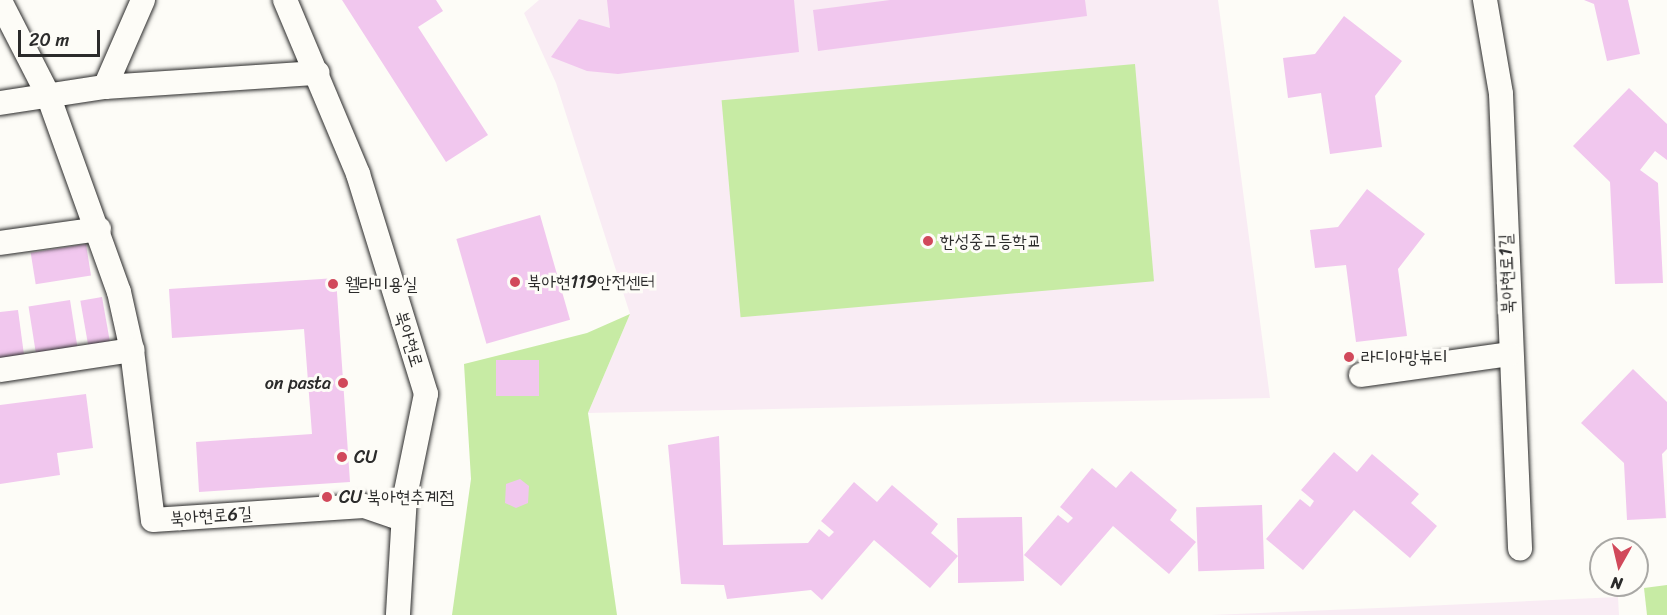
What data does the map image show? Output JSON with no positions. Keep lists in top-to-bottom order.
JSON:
{
  "streets": {
    "street": ["북아현로1길", "북아현로", "북아현로6길"]
  },
  "crossings": [
    ["북아현로", "북아현로6길"]
  ],
  "places": [
    "한성중고등학교",
    "북아현119안전센터",
    "웰라미용실",
    "라디아망뷰티",
    "on pasta",
    "CU",
    "CU 북아현추계점"
  ],
  "scale_bar": "20 m",
  "north": "bottom"
}
